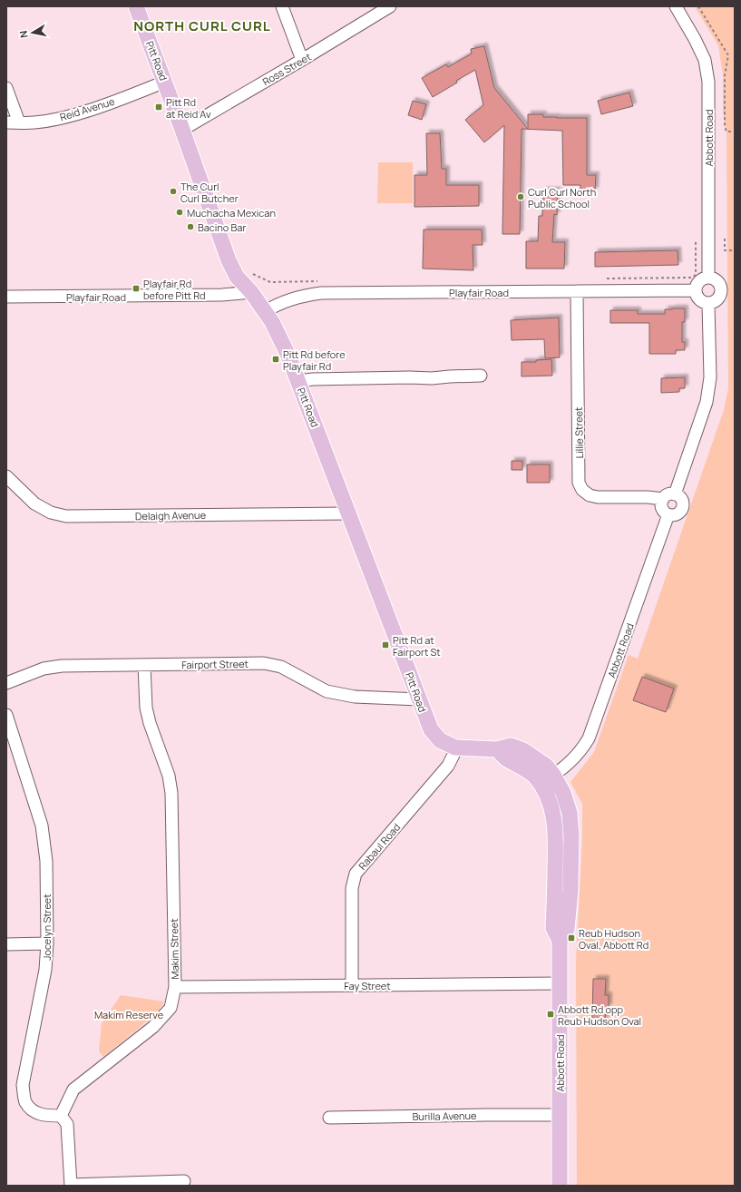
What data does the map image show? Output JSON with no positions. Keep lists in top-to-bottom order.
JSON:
{
  "streets": {
    "main road": ["Pitt Road", "Abbott Road"],
    "street": [
      "Ross Street",
      "Reid Avenue",
      "Playfair Road",
      "Lillie Street",
      "Delaigh Avenue",
      "Fairport Street",
      "Rabaul Road",
      "Jocelyn Street",
      "Makim Street",
      "Fay Street",
      "Burilla Avenue"
    ]
  },
  "crossings": [
    ["Pitt Road", "Ross Street"],
    ["Pitt Road", "Reid Avenue"],
    ["Pitt Road", "Abbott Road"],
    ["Pitt Road", "Playfair Road"],
    ["Pitt Road", "Delaigh Avenue"],
    ["Pitt Road", "Fairport Street"],
    ["Pitt Road", "Rabaul Road"],
    ["Abbott Road", "Playfair Road"],
    ["Abbott Road", "Lillie Street"],
    ["Abbott Road", "Fay Street"],
    ["Abbott Road", "Burilla Avenue"],
    ["Playfair Road", "Lillie Street"],
    ["Fairport Street", "Makim Street"],
    ["Rabaul Road", "Fay Street"],
    ["Jocelyn Street", "Makim Street"],
    ["Makim Street", "Fay Street"]
  ],
  "districts": ["NORTH CURL CURL"],
  "parks": ["Makim Reserve"],
  "places": {
    "transit": [
      "Pitt Rd at Reid Av",
      "Playfair Rd before Pitt Rd",
      "Pitt Rd before Playfair Rd",
      "Pitt Rd at Fairport St",
      "Reub Hudson Oval, Abbott Rd",
      "Abbott Rd opp Reub Hudson Oval"
    ],
    "other": [
      "The Curl Curl Butcher",
      "Curl Curl North Public School",
      "Muchacha Mexican",
      "Bacino Bar"
    ]
  },
  "north": "left"
}
